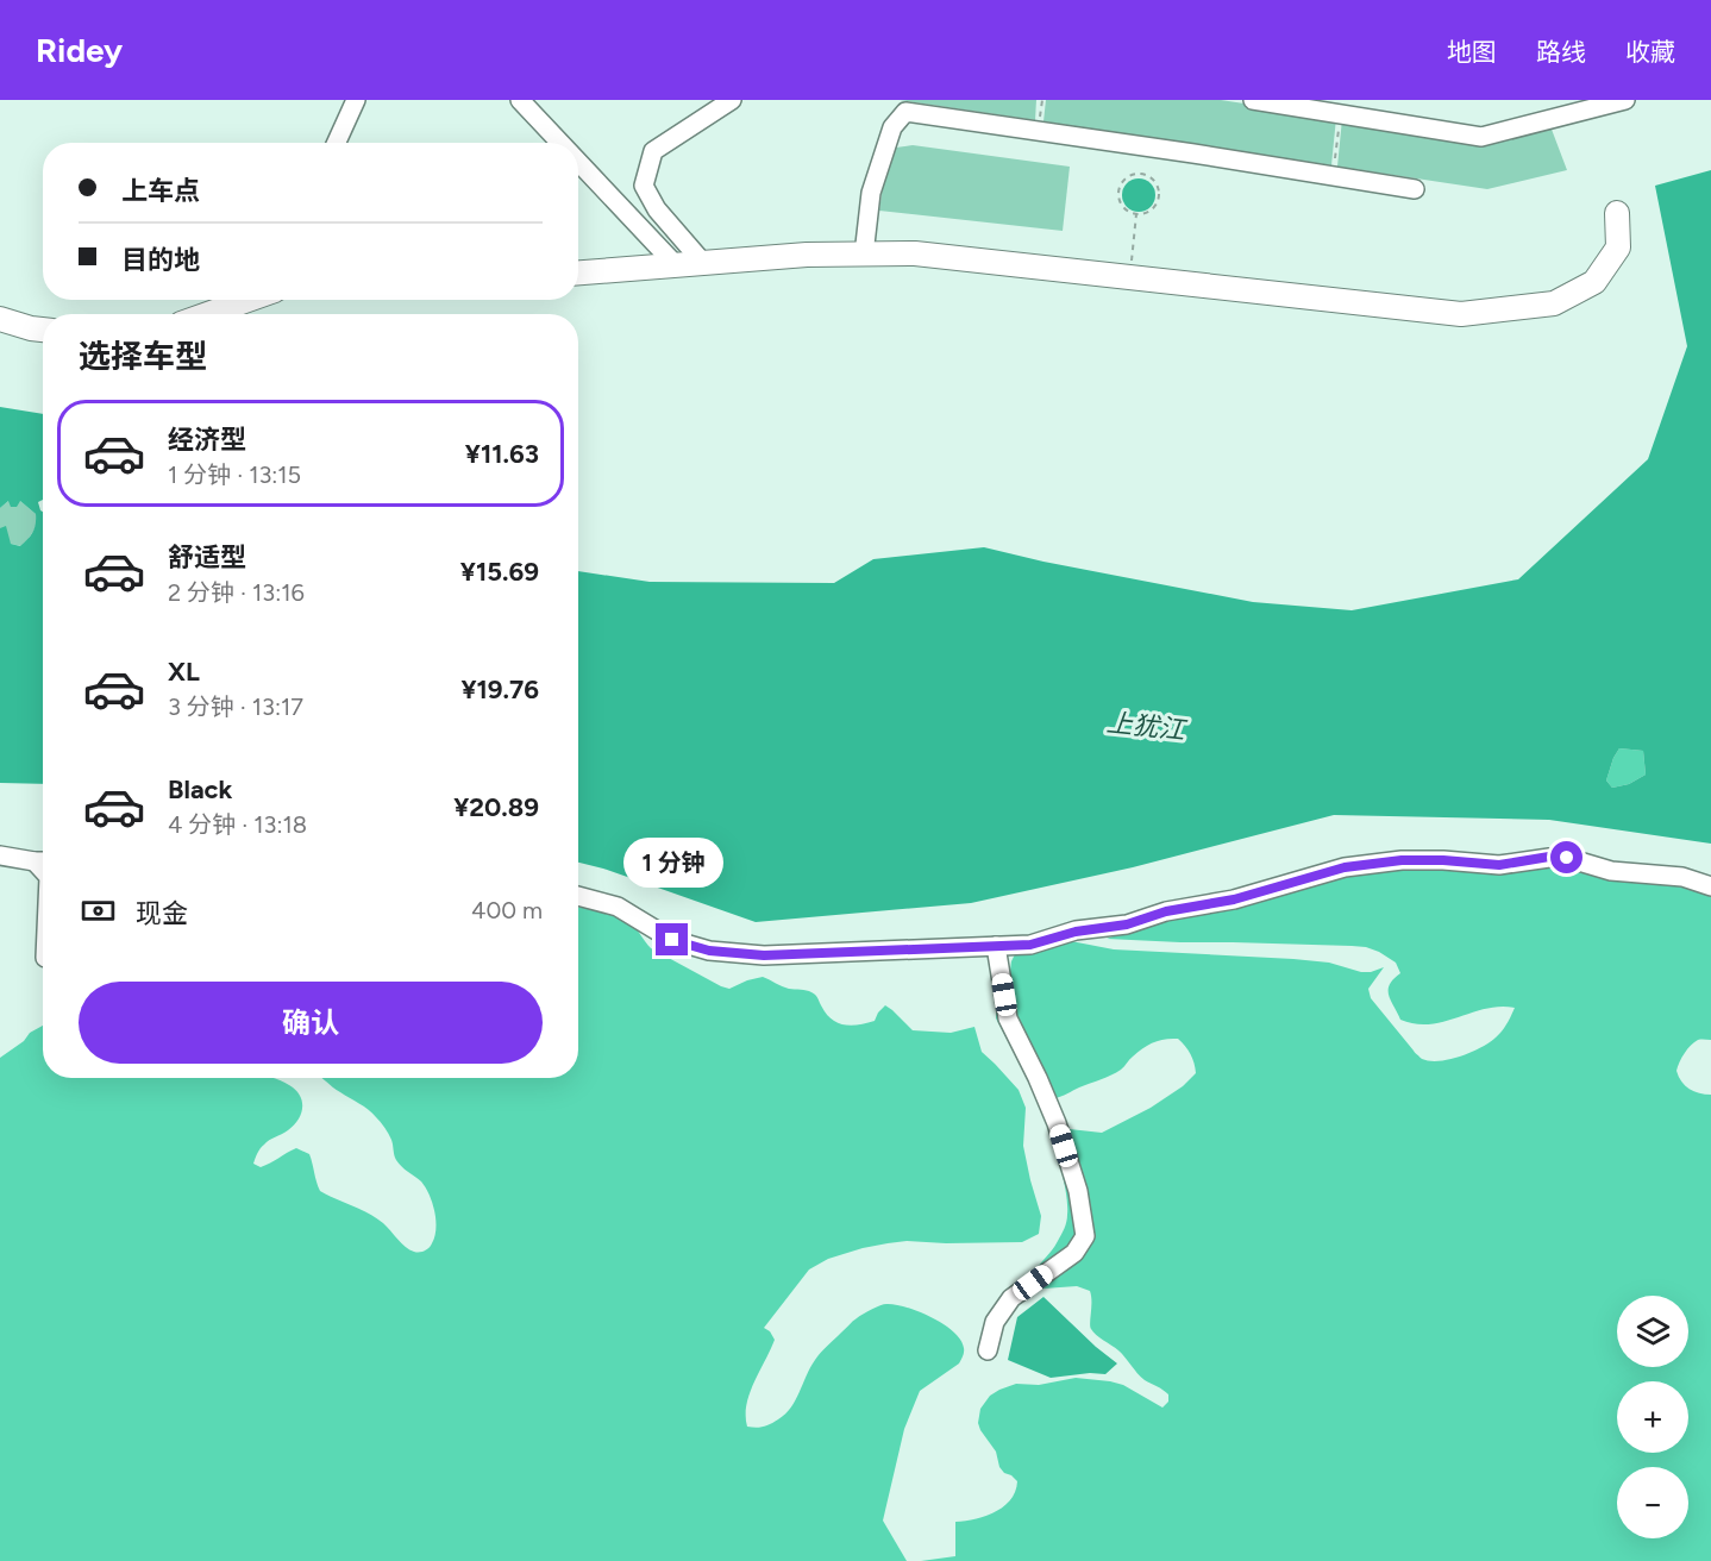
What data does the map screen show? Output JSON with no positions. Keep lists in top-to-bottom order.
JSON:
{
  "water": ["上犹江"],
  "page": {
    "header": "Ridey",
    "nav": ["地图", "路线", "收藏"],
    "banner": ["上车点", "目的地"],
    "heading": "选择车型",
    "list": [
      {
        "name": "经济型",
        "note": "1 分钟 · 13:15",
        "value": "¥11.63"
      },
      {
        "name": "舒适型",
        "note": "2 分钟 · 13:16",
        "value": "¥15.69"
      },
      {
        "name": "XL",
        "note": "3 分钟 · 13:17",
        "value": "¥19.76"
      },
      {
        "name": "Black",
        "note": "4 分钟 · 13:18",
        "value": "¥20.89"
      }
    ],
    "bubble": "1 分钟",
    "pay": ["现金", "400 m"],
    "buttons": "确认",
    "map_buttons": ["+", "−"]
  }
}
